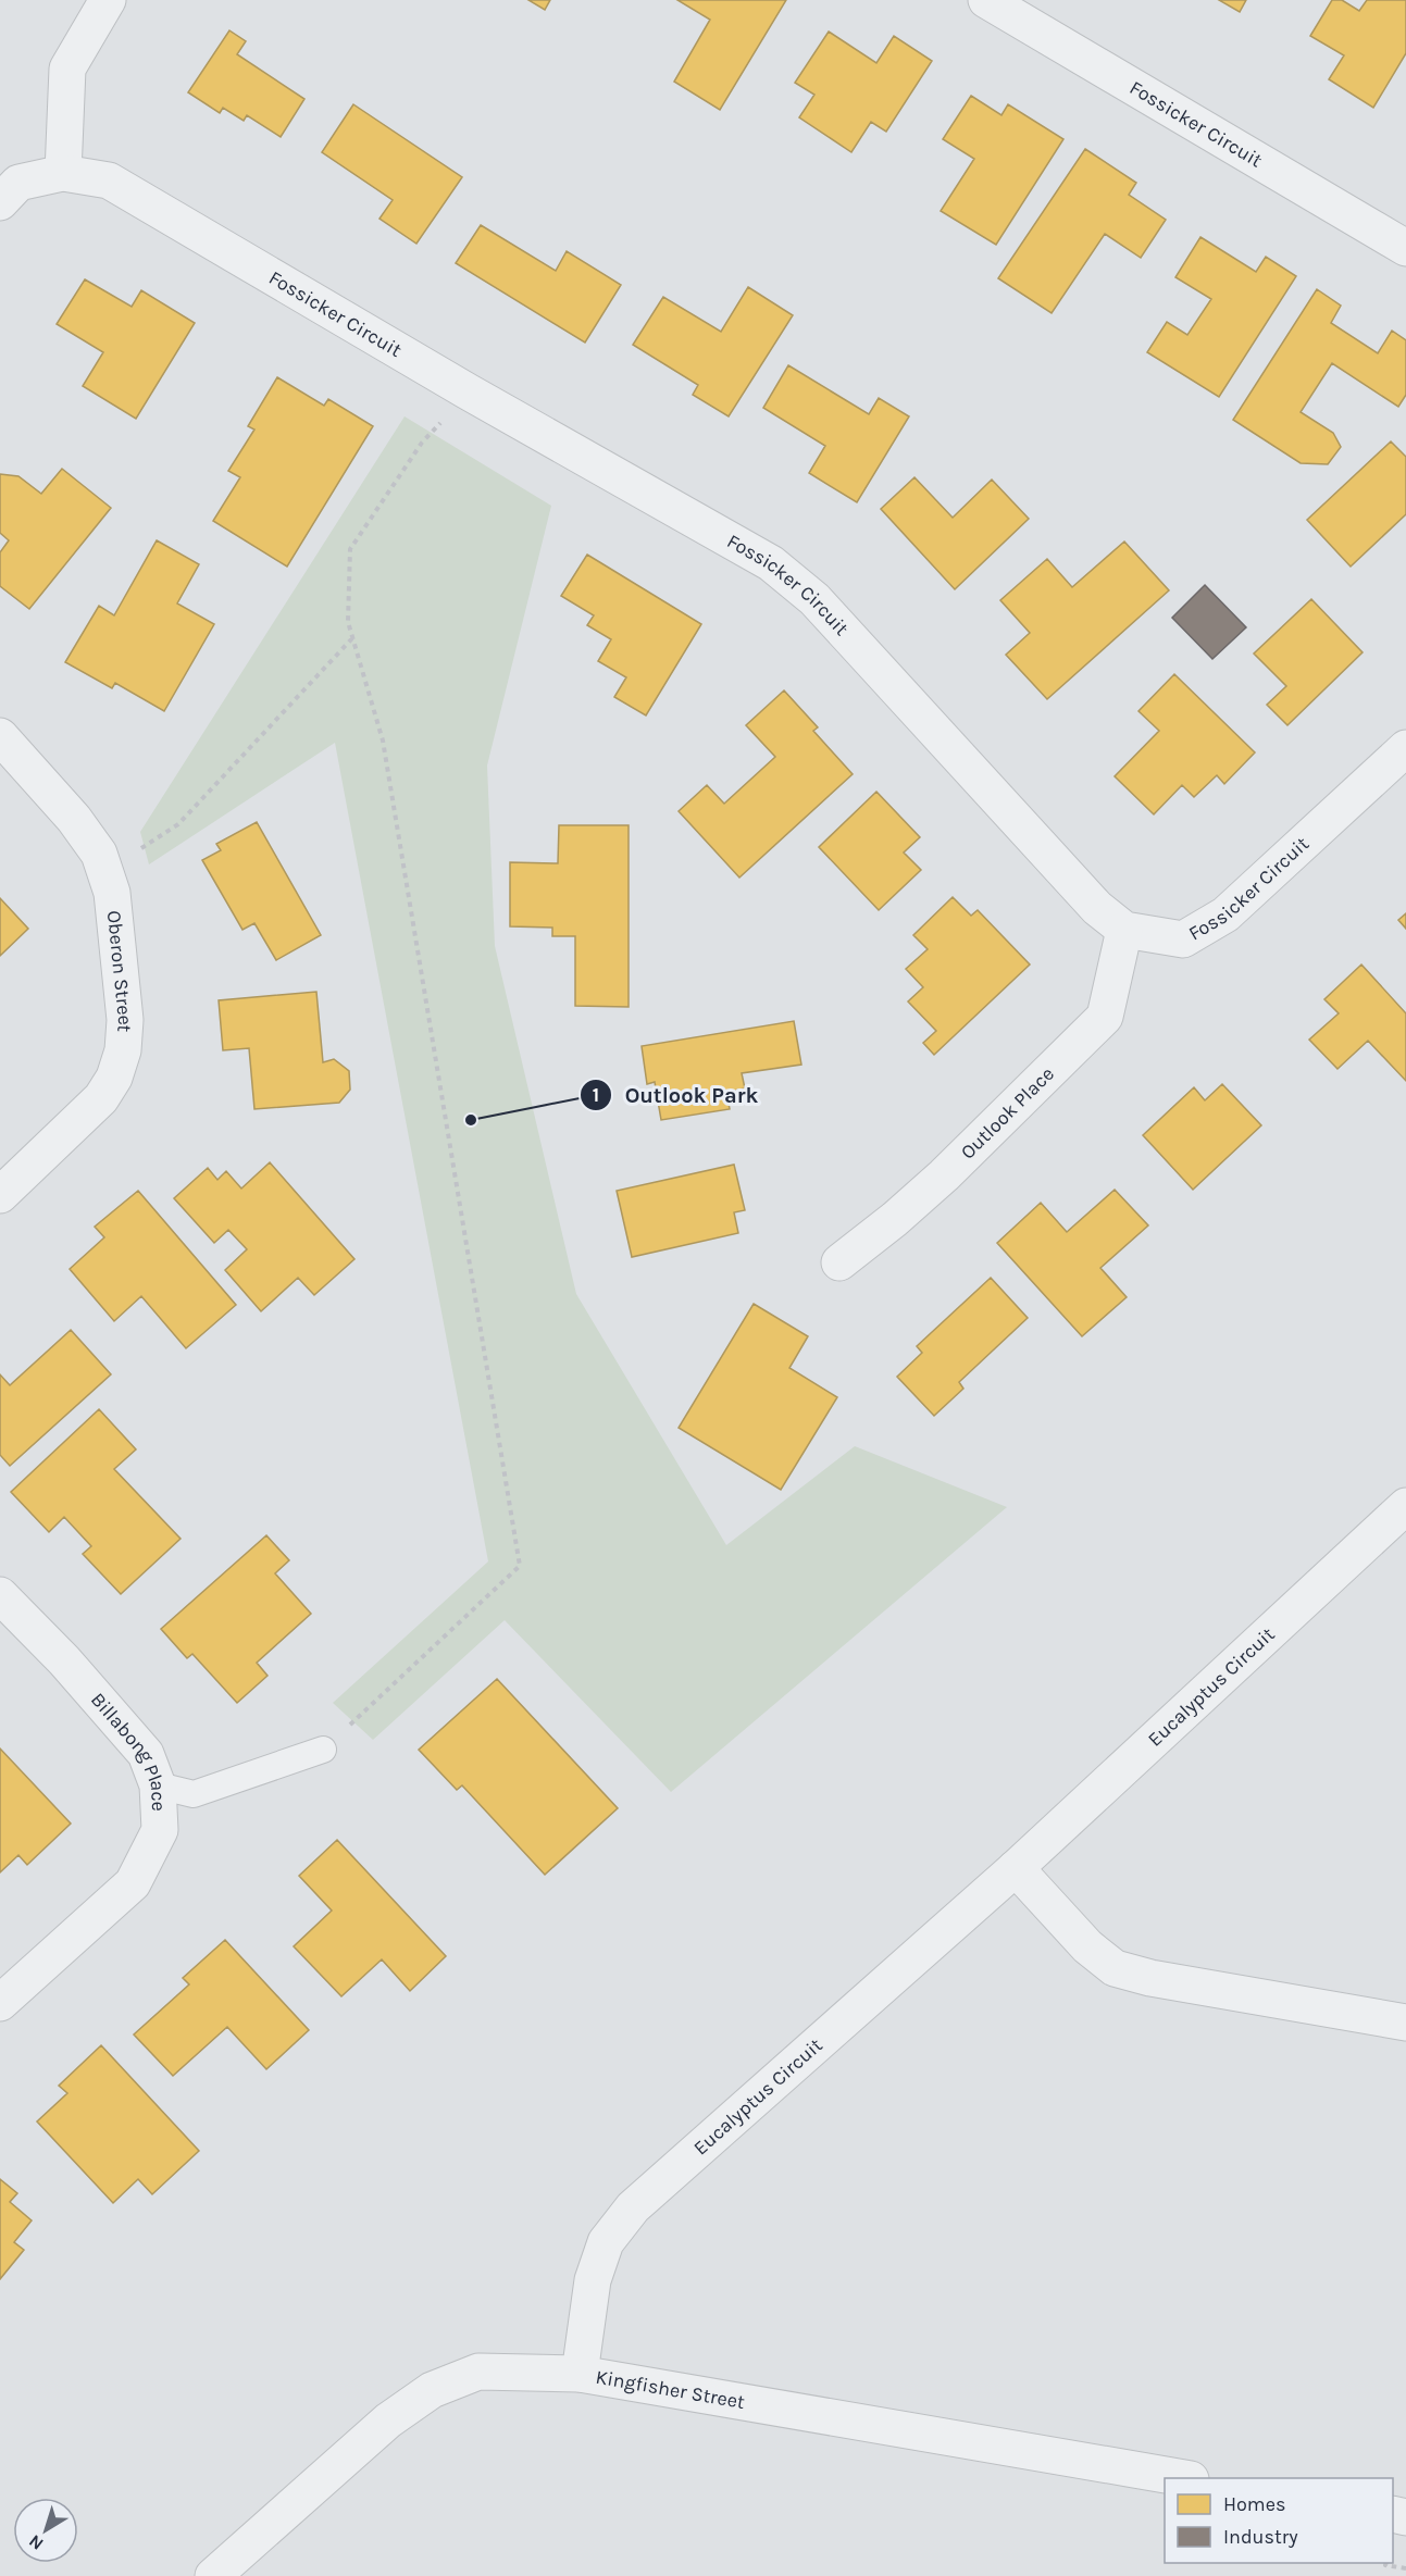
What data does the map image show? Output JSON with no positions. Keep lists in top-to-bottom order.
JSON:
{
  "streets": {
    "street": [
      "Fossicker Circuit",
      "Oberon Street",
      "Outlook Place",
      "Eucalyptus Circuit",
      "Billabong Place",
      "Kingfisher Street"
    ]
  },
  "crossings": [
    ["Fossicker Circuit", "Outlook Place"],
    ["Eucalyptus Circuit", "Kingfisher Street"]
  ],
  "places": ["Outlook Park"],
  "legend": ["Homes", "Industry"],
  "north": "bottom left"
}
